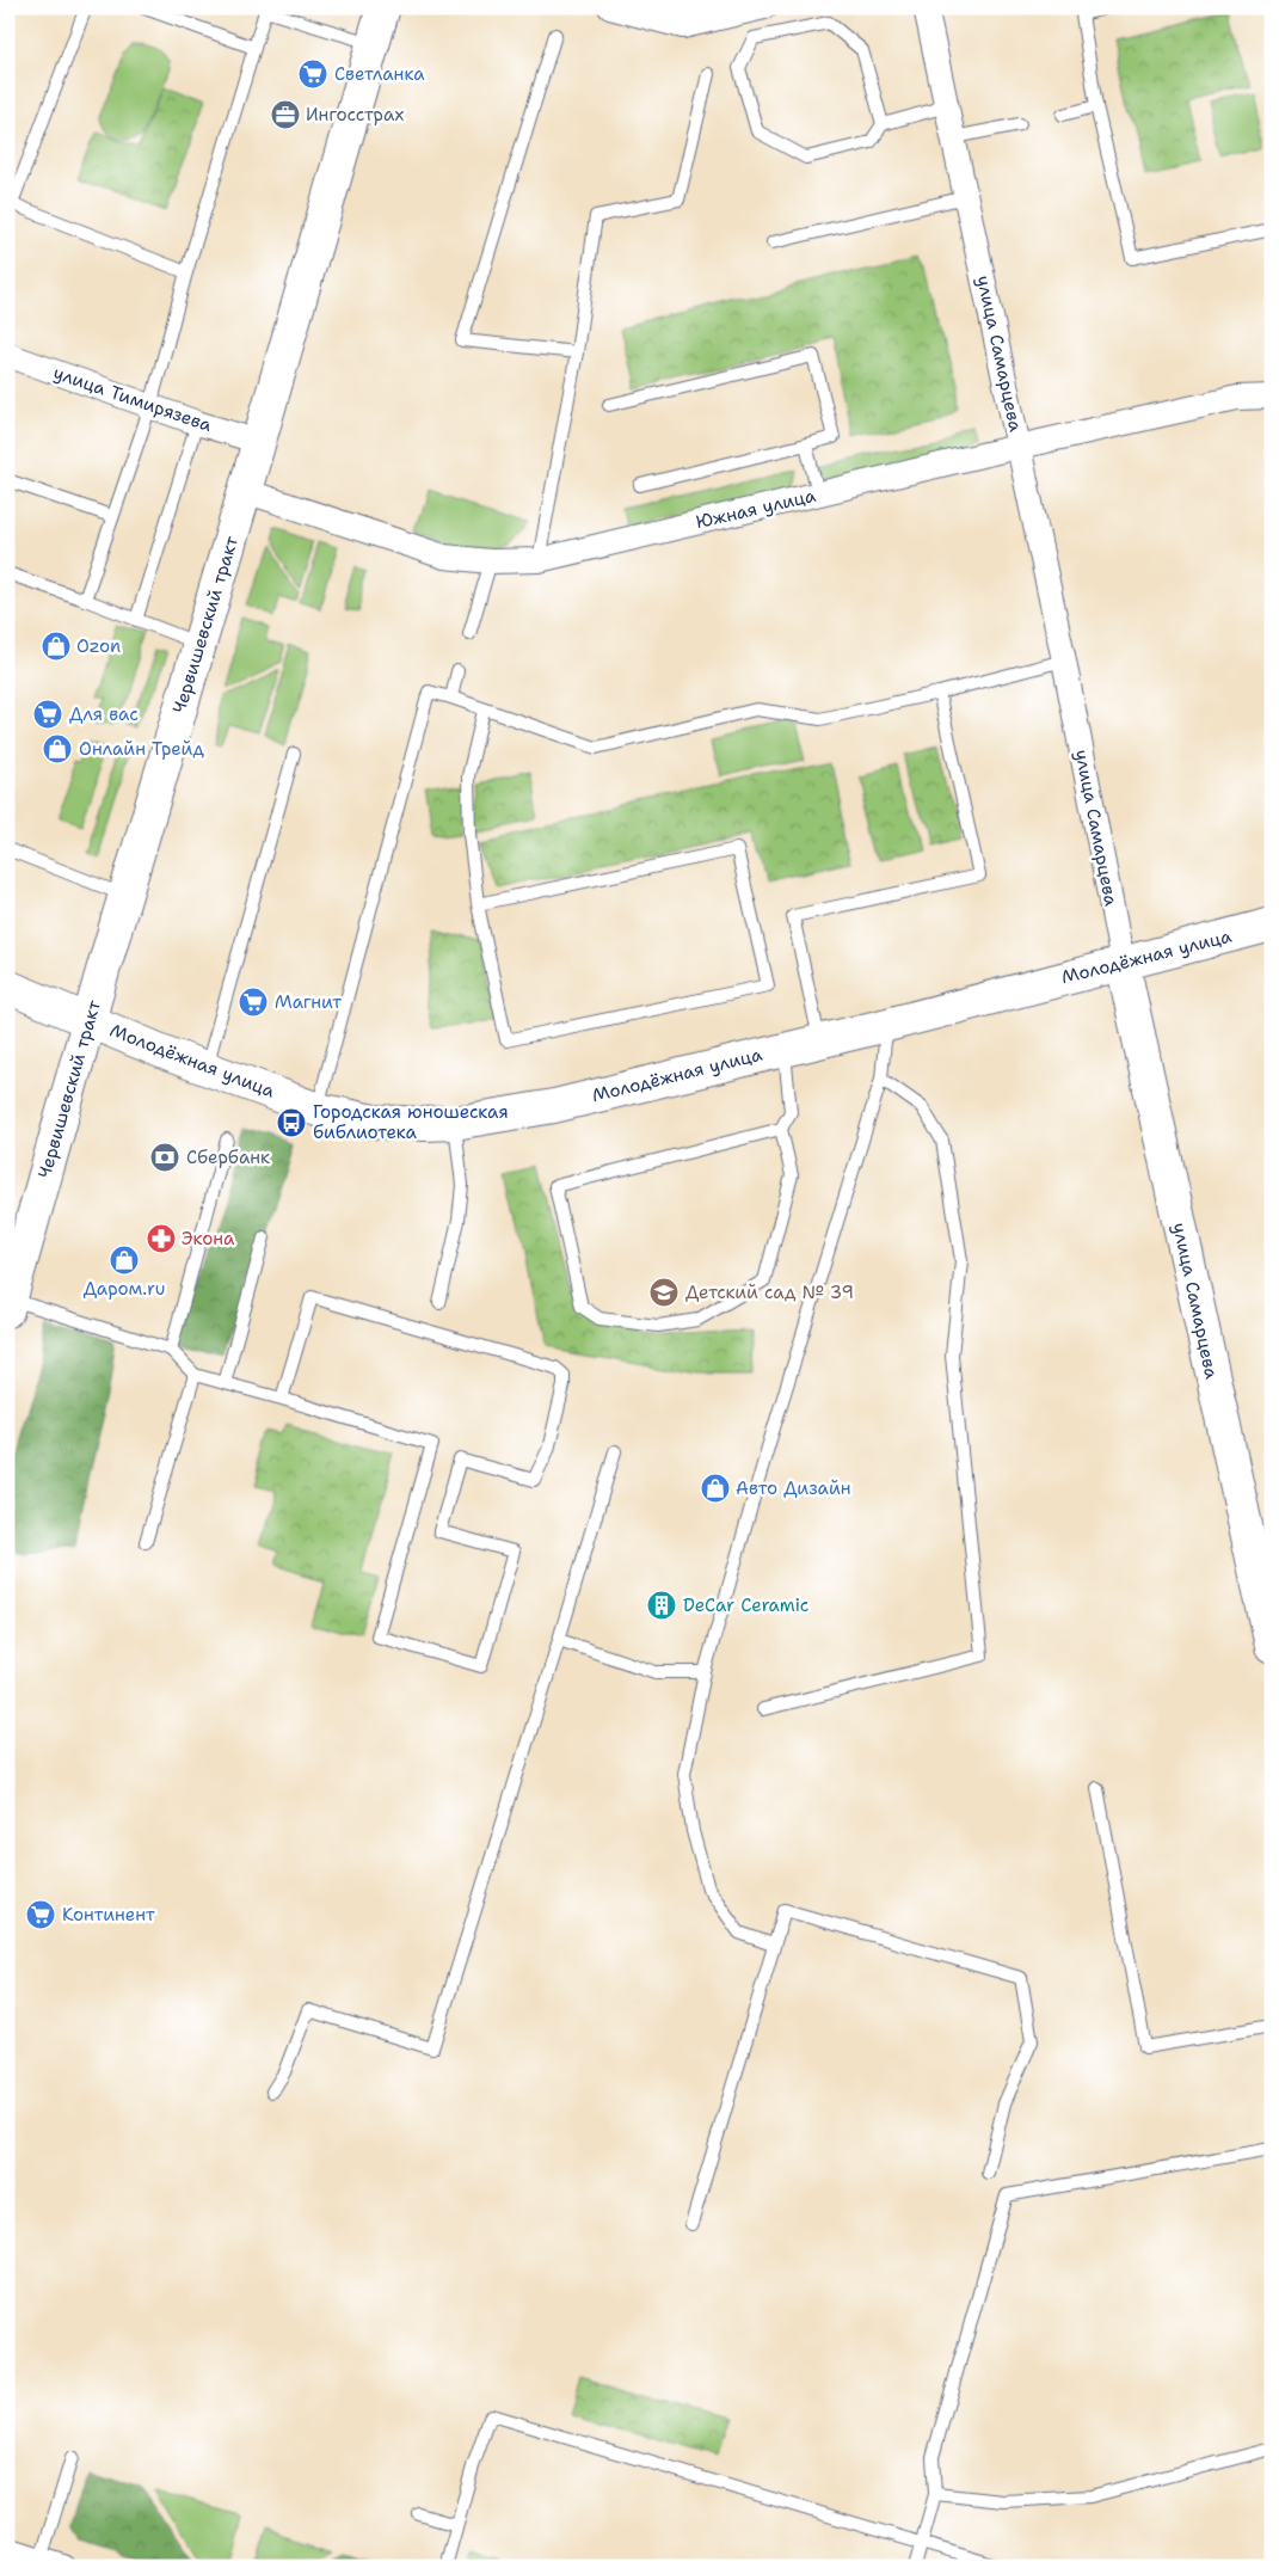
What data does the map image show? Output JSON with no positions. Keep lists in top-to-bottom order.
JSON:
{
  "streets": {
    "street": [
      "улица Самарцева",
      "улица Тимирязева",
      "Южная улица",
      "Червишевский тракт",
      "Молодёжная улица"
    ]
  },
  "crossings": [
    ["улица Самарцева", "Южная улица"],
    ["улица Самарцева", "Молодёжная улица"],
    ["улица Тимирязева", "Червишевский тракт"],
    ["Южная улица", "Червишевский тракт"],
    ["Червишевский тракт", "Молодёжная улица"]
  ],
  "places": {
    "supermarket": [
      "Светланка",
      "Для вас",
      "Магнит",
      "Континент"
    ],
    "office": ["Ингосстрах"],
    "shop": [
      "Ozon",
      "Онлайн Трейд",
      "Даром.ru",
      "Авто Дизайн"
    ],
    "bus stop": ["Городская юношеская библиотека"],
    "bank": ["Сбербанк"],
    "pharmacy": ["Экона"],
    "school or university": ["Детский сад № 39"],
    "building": ["DeCar Ceramic"]
  }
}
